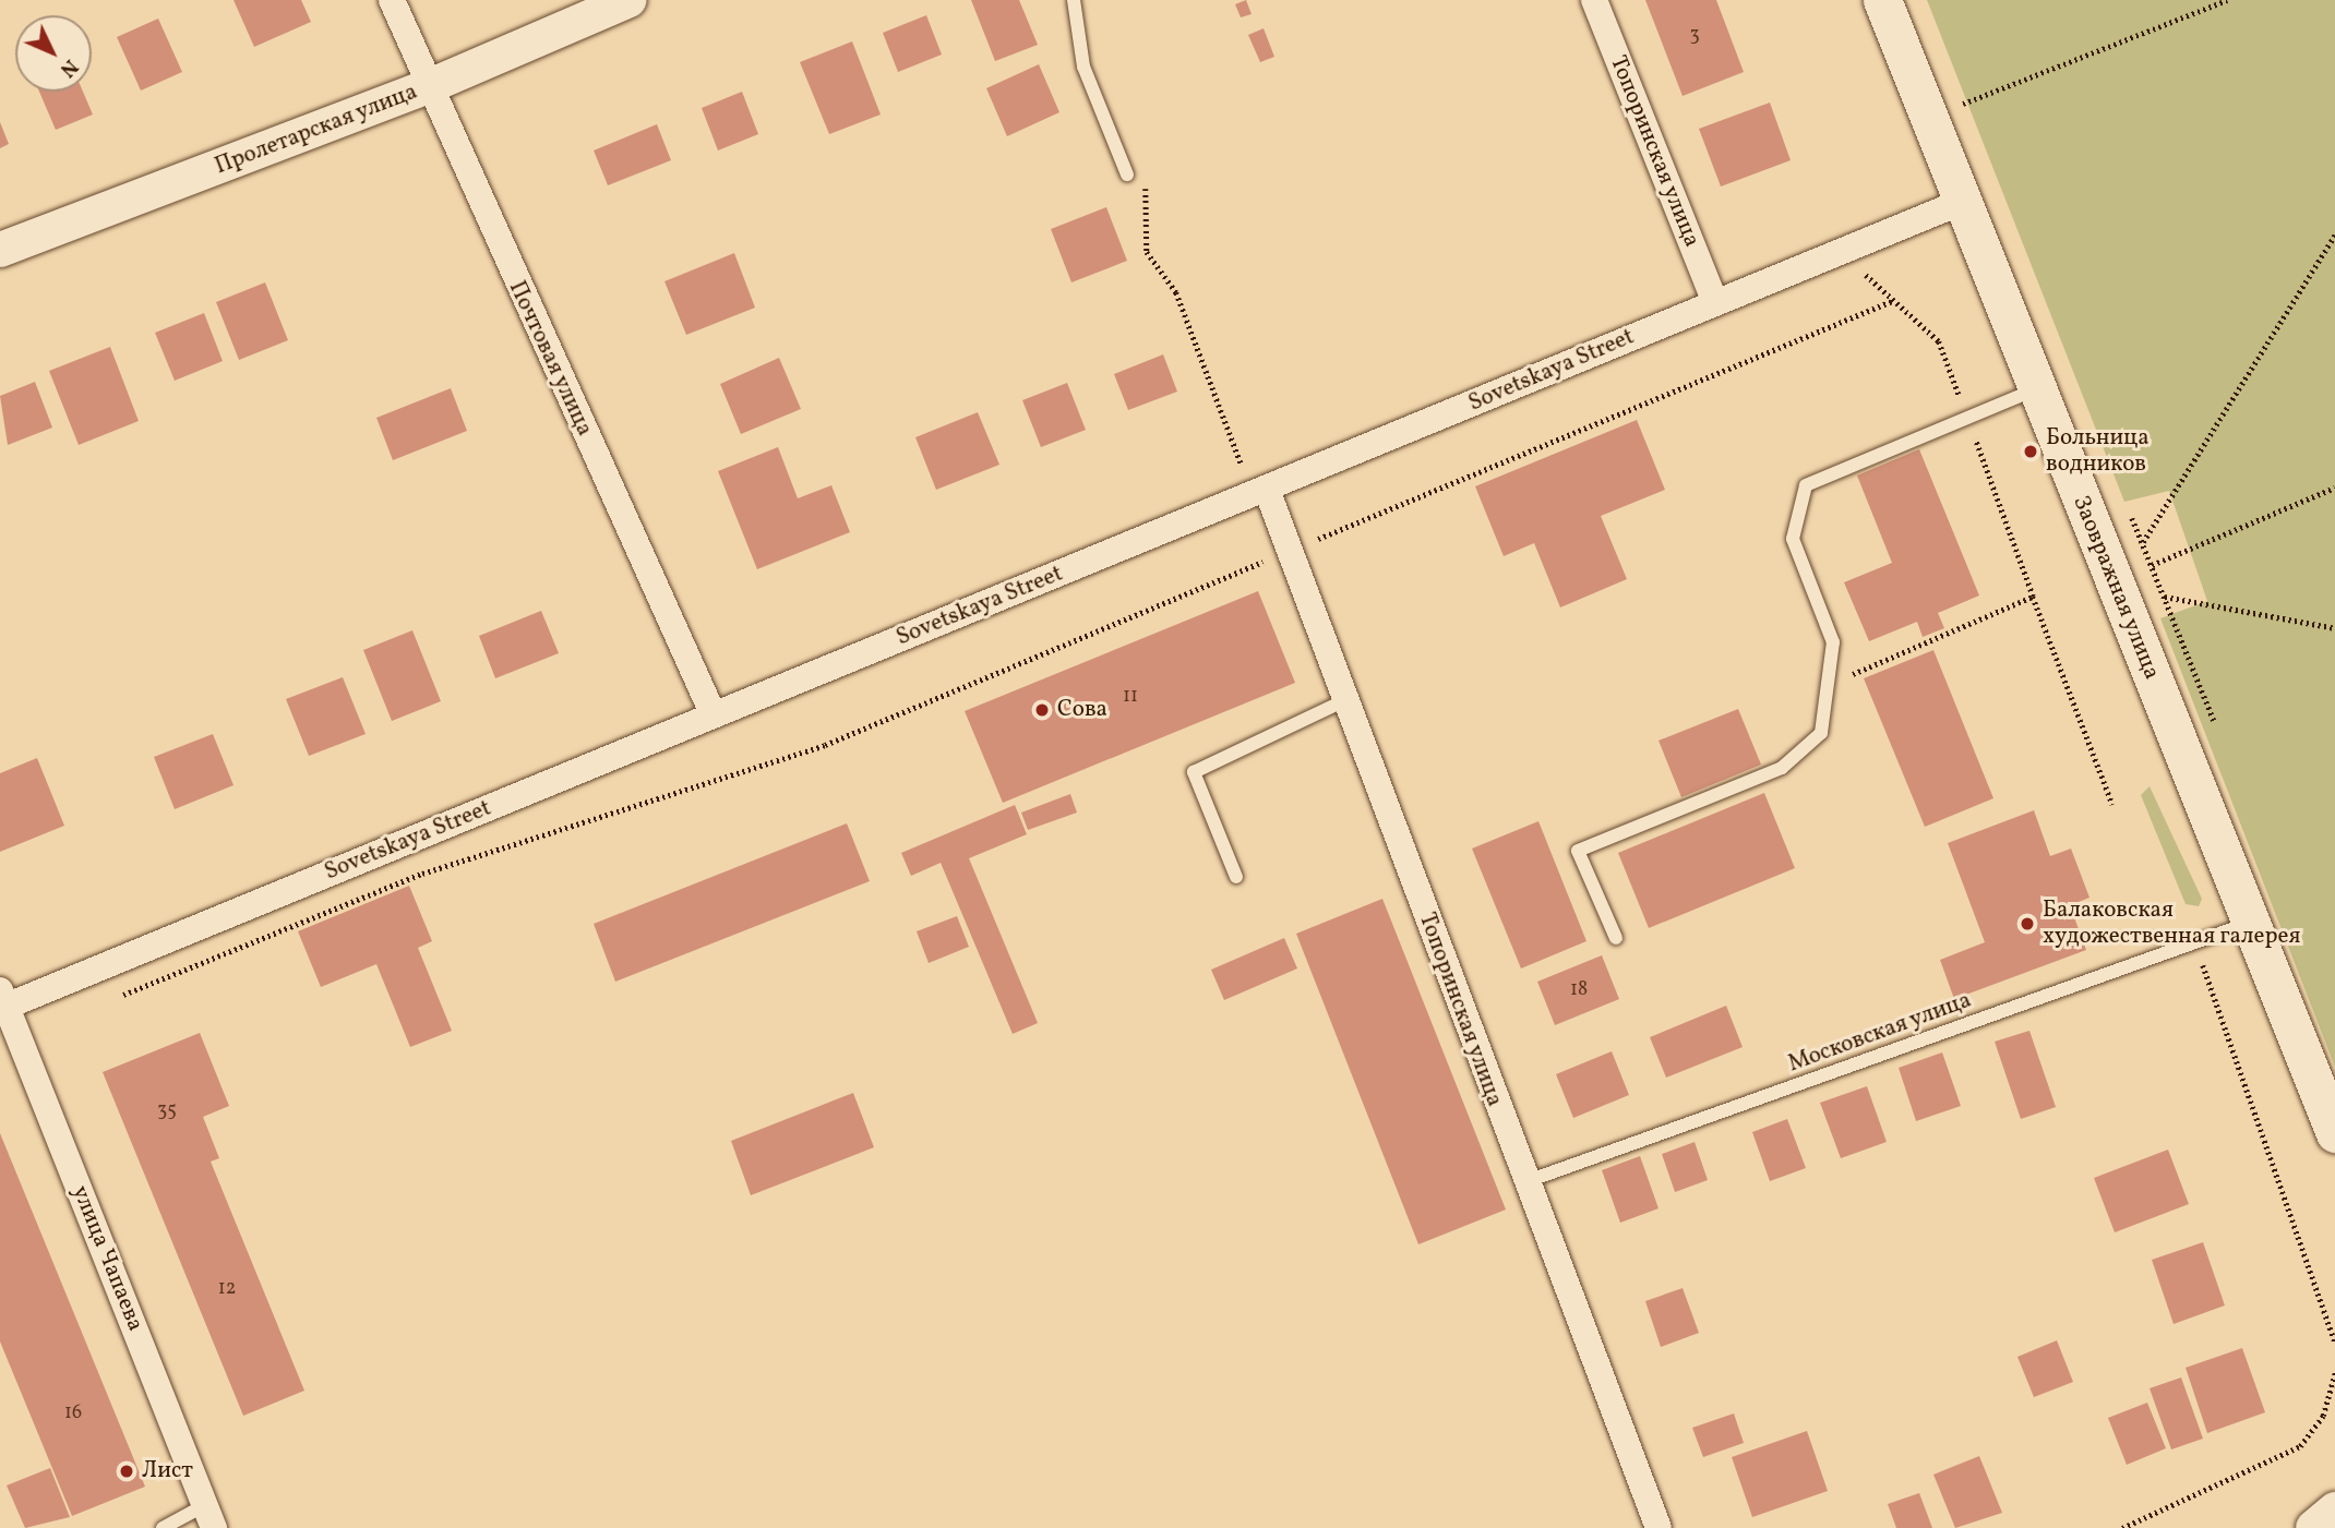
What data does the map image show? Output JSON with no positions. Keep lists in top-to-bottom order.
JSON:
{
  "streets": {
    "main road": ["Заовражная улица"],
    "street": [
      "Пролетарская улица",
      "Топоринская улица",
      "Почтовая улица",
      "Sovetskaya Street",
      "улица Чапаева"
    ],
    "lane": ["Московская улица"]
  },
  "crossings": [
    ["Пролетарская улица", "Почтовая улица"],
    ["Топоринская улица", "Sovetskaya Street"],
    ["Топоринская улица", "Московская улица"],
    ["Почтовая улица", "Sovetskaya Street"],
    ["Sovetskaya Street", "Заовражная улица"],
    ["Sovetskaya Street", "улица Чапаева"],
    ["Заовражная улица", "Московская улица"]
  ],
  "places": [
    "Больница водников",
    "Сова",
    "Балаковская художественная галерея",
    "Лист"
  ],
  "house_numbers": [
    "3",
    "11",
    "18",
    "35",
    "12",
    "16"
  ],
  "north": "bottom right"
}
